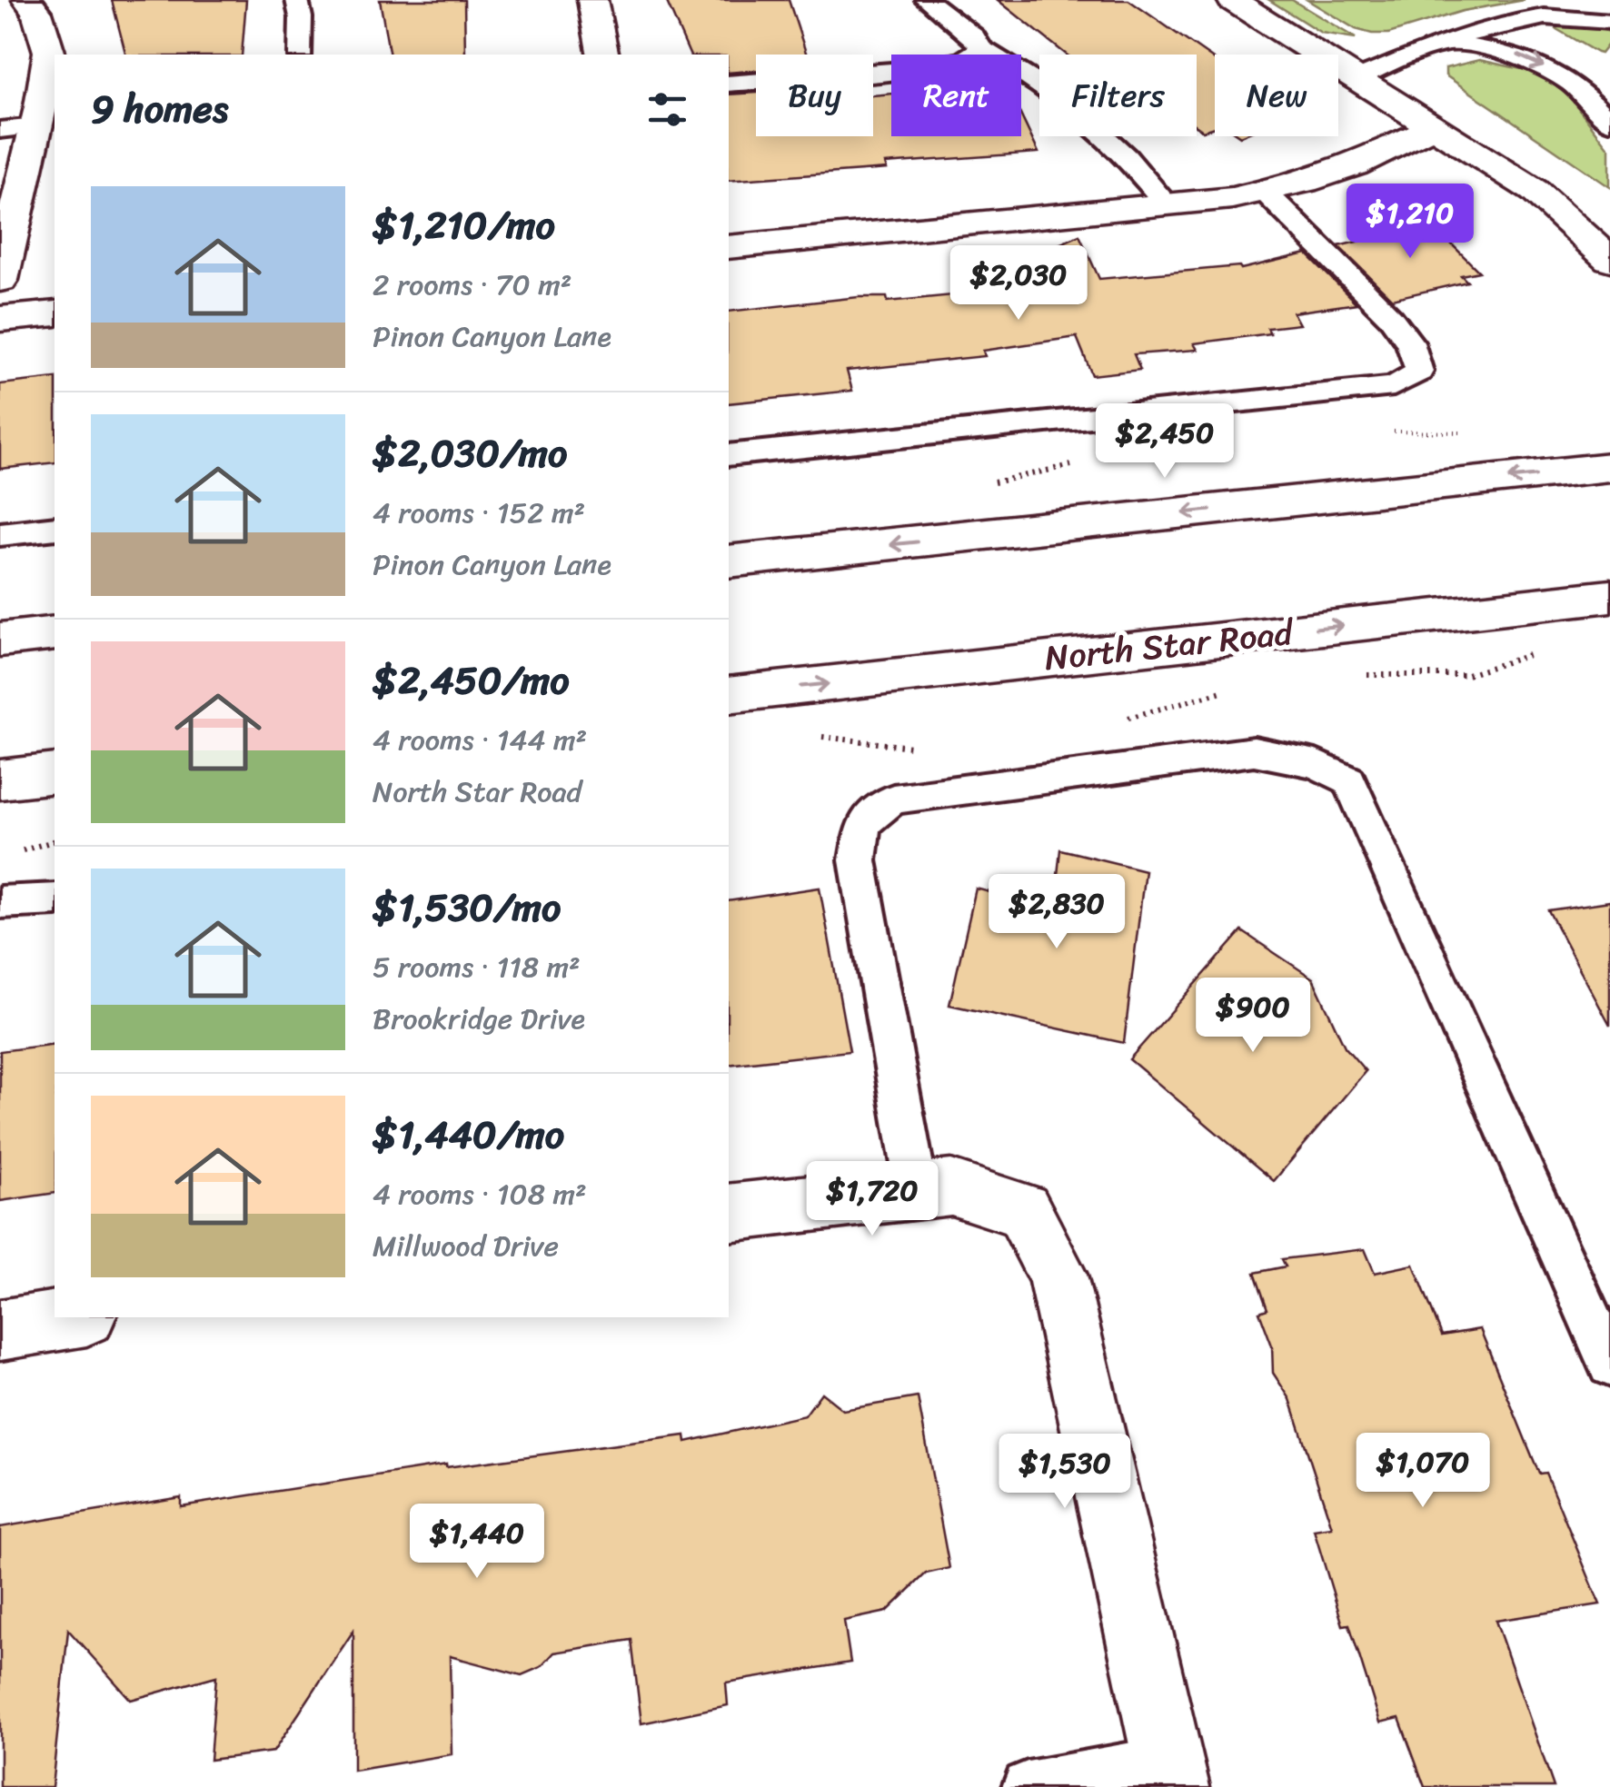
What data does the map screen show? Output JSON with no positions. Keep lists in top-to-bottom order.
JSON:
{
  "streets": {
    "street": ["North Star Road"]
  },
  "page": {
    "chip": [
      "Buy",
      "Rent",
      "Filters",
      "New"
    ],
    "heading": "9 homes",
    "list": [
      {
        "name": "$1,210/mo",
        "note": "2 rooms · 70 m² · Pinon Canyon Lane"
      },
      {
        "name": "$2,030/mo",
        "note": "4 rooms · 152 m² · Pinon Canyon Lane"
      },
      {
        "name": "$2,450/mo",
        "note": "4 rooms · 144 m² · North Star Road"
      },
      {
        "name": "$1,530/mo",
        "note": "5 rooms · 118 m² · Brookridge Drive"
      },
      {
        "name": "$1,440/mo",
        "note": "4 rooms · 108 m² · Millwood Drive"
      }
    ],
    "price": [
      "$1,210",
      "$2,030",
      "$2,450",
      "$2,830",
      "$900",
      "$1,720",
      "$1,070",
      "$1,530",
      "$1,440"
    ]
  }
}
